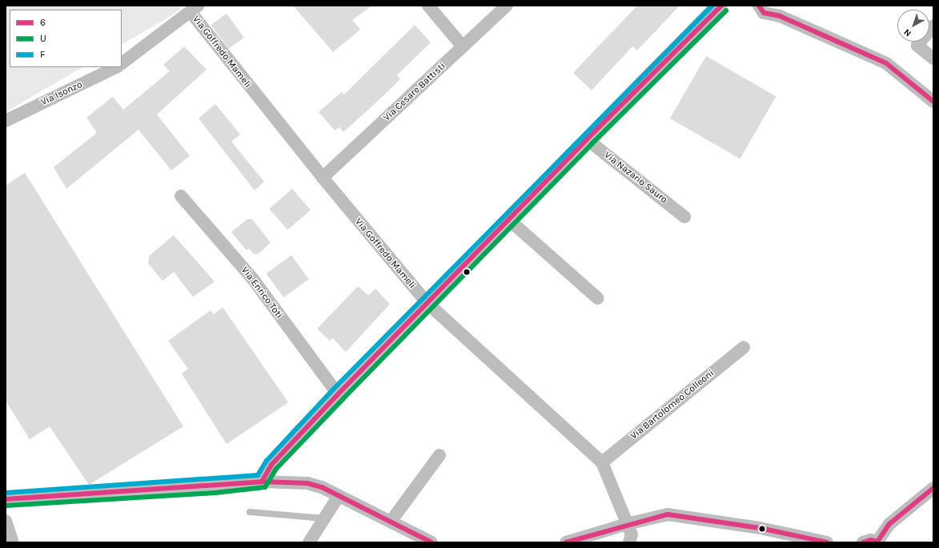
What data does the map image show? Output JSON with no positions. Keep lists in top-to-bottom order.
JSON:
{
  "streets": {
    "street": [
      "Via Goffredo Mameli",
      "Via Cesare Battisti",
      "Via Isonzo",
      "Via Nazario Sauro",
      "Via Enrico Toti",
      "Via Bartolomeo Colleoni"
    ]
  },
  "crossings": [
    ["Via Goffredo Mameli", "Via Cesare Battisti"],
    ["Via Goffredo Mameli", "Via Bartolomeo Colleoni"]
  ],
  "lines": ["transit line 6", "transit line F", "transit line U"],
  "legend": ["6", "U", "F"],
  "north": "bottom left"
}
